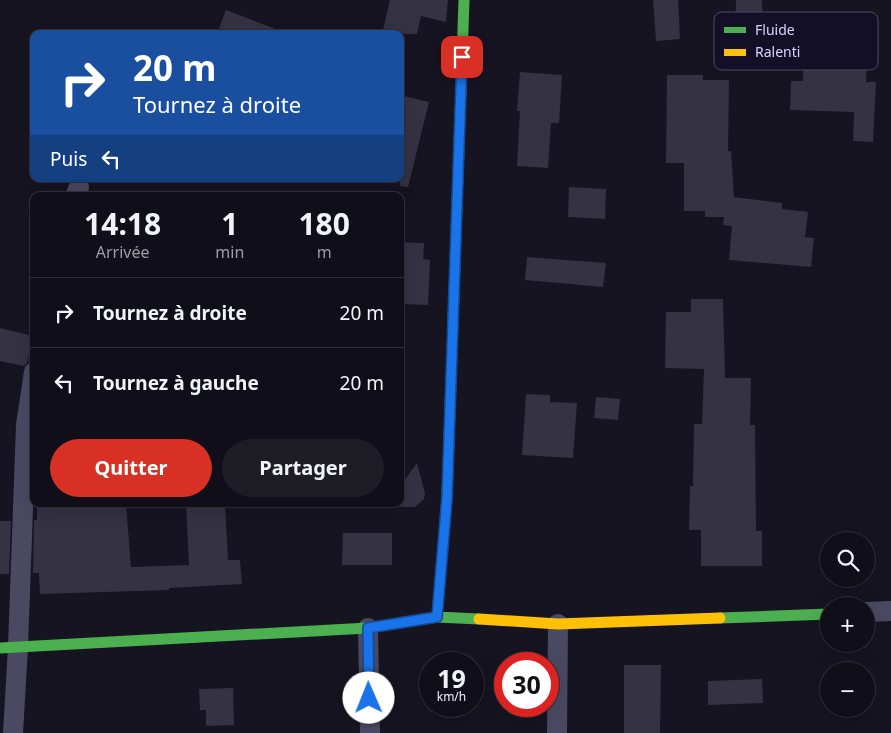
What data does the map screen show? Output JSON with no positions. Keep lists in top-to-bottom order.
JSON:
{
  "legend": ["Fluide", "Ralenti"],
  "page": {
    "turn": ["20 m", "Tournez à droite"],
    "then": "Puis",
    "eta": [
      "14:18",
      "Arrivée",
      "1",
      "min",
      "180",
      "m"
    ],
    "list": [
      {
        "name": "Tournez à droite",
        "value": "20 m"
      },
      {
        "name": "Tournez à gauche",
        "value": "20 m"
      }
    ],
    "buttons": ["Quitter", "Partager"],
    "map_buttons": ["+", "−"],
    "speed": "19 km/h",
    "limit": "30"
  }
}
